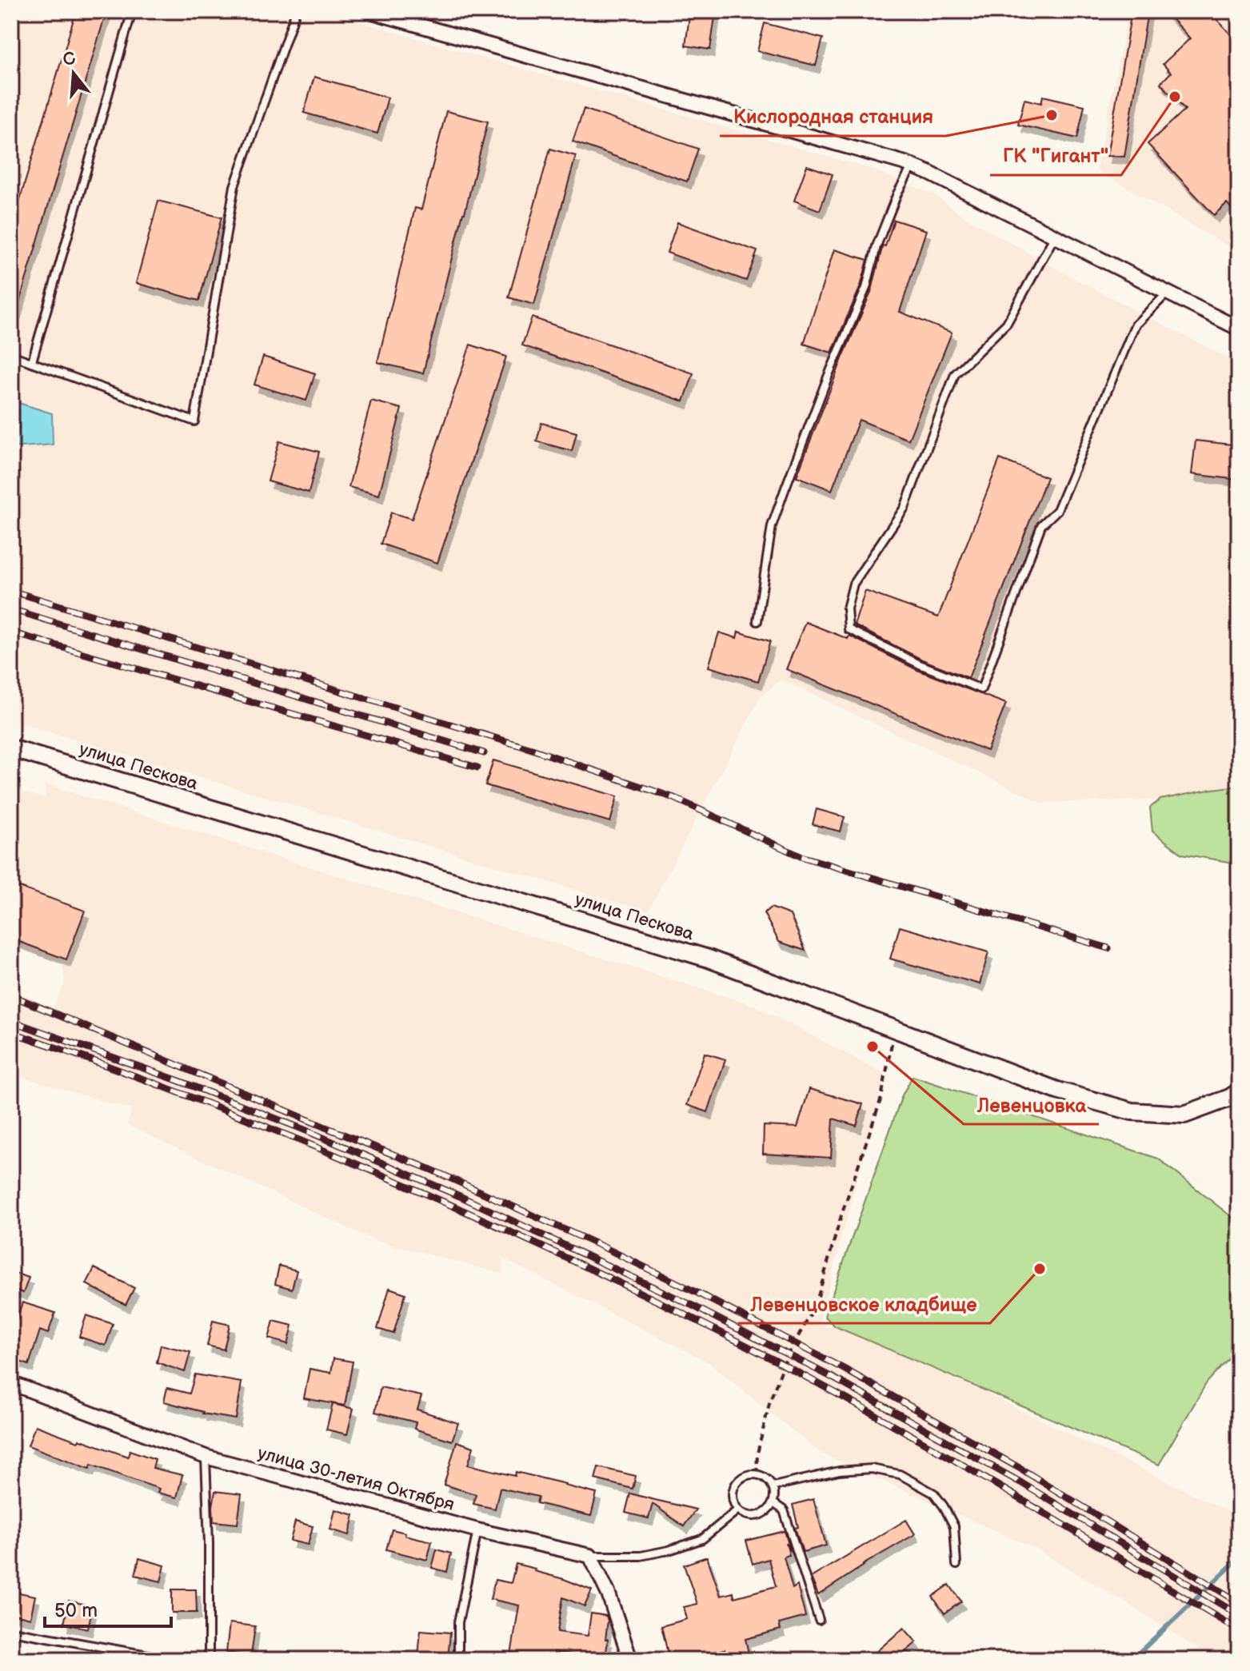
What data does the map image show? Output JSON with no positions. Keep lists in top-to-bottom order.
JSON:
{
  "streets": {
    "street": ["улица Пескова", "улица 30-летия Октября"]
  },
  "places": [
    "ГК \"Гигант\"",
    "Кислородная станция",
    "Левенцовка",
    "Левенцовское кладбище"
  ],
  "scale_bar": "50 m",
  "north": "top"
}
